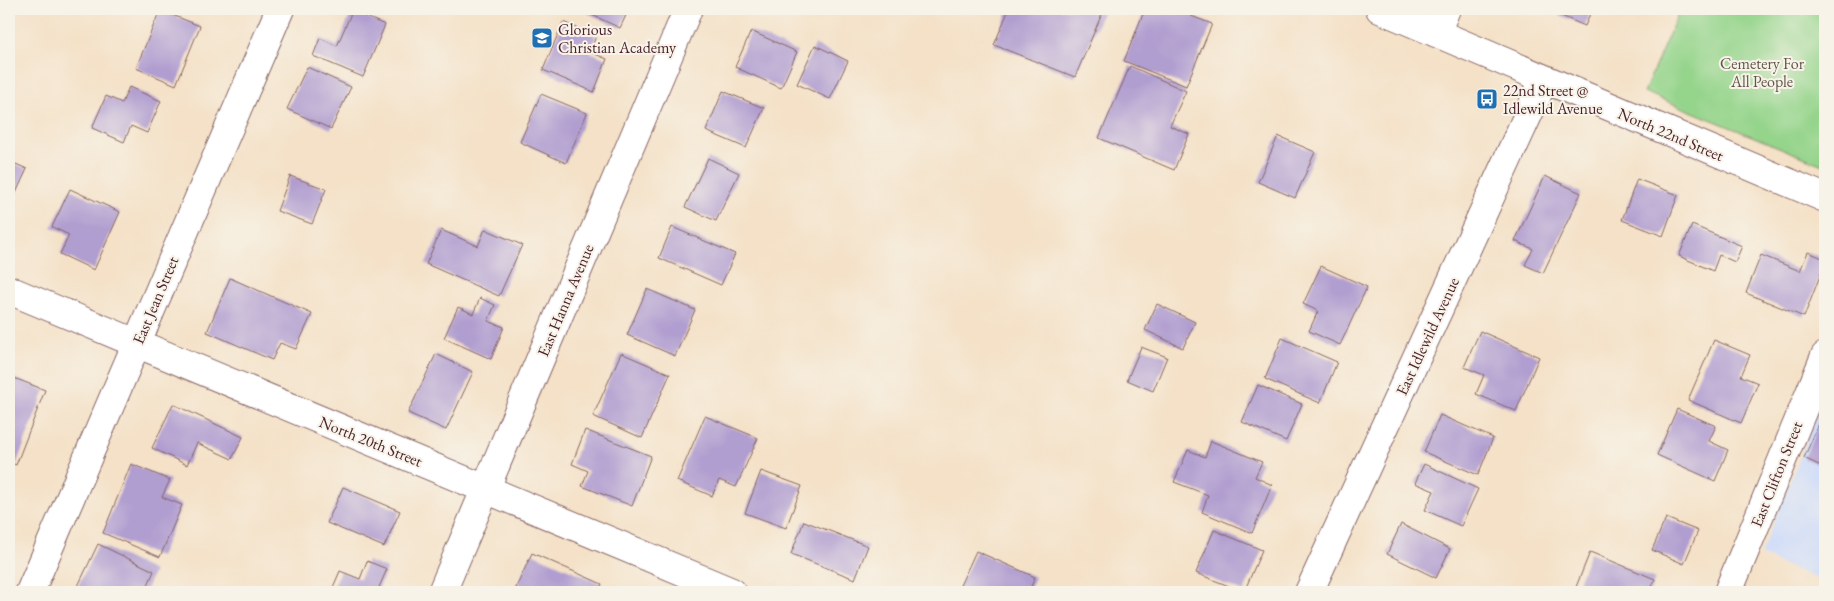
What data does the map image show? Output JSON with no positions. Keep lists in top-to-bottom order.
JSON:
{
  "streets": {
    "street": [
      "North 22nd Street",
      "East Jean Street",
      "East Hanna Avenue",
      "East Idlewild Avenue",
      "North 20th Street",
      "East Clifton Street"
    ]
  },
  "crossings": [
    ["North 22nd Street", "East Idlewild Avenue"],
    ["East Jean Street", "North 20th Street"],
    ["East Hanna Avenue", "North 20th Street"]
  ],
  "parks": ["Cemetery For All People"],
  "places": {
    "school or university": ["Glorious Christian Academy"],
    "bus stop": ["22nd Street @ Idlewild Avenue"]
  }
}
